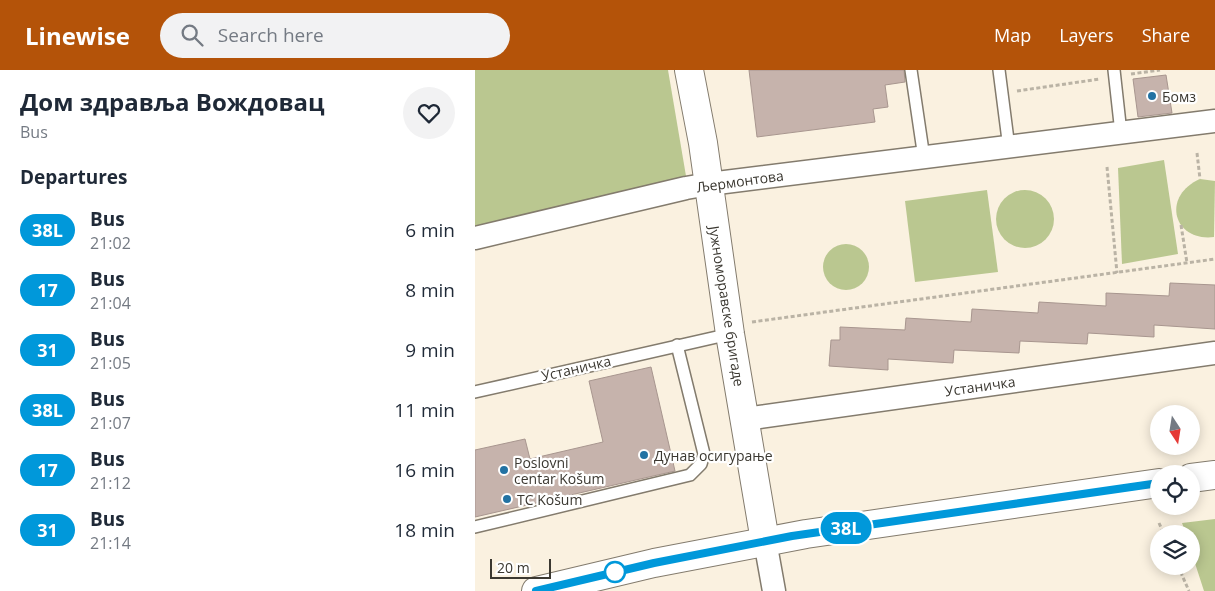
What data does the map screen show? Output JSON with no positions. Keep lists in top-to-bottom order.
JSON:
{
  "streets": {
    "main road": ["Јужноморавске бригаде"],
    "street": ["Љермонтова", "Устаничка"]
  },
  "crossings": [
    ["Љермонтова", "Јужноморавске бригаде"],
    ["Јужноморавске бригаде", "Устаничка"]
  ],
  "places": [
    "Бомз",
    "Дунав осигурање",
    "Poslovni centar Košum",
    "TC Košum"
  ],
  "lines": ["bus line 38L"],
  "scale_bar": "20 m",
  "north": "bottom",
  "page": {
    "header": "Linewise",
    "search": "Search here",
    "nav": ["Map", "Layers", "Share"],
    "heading": [
      ["Дом здравља Вождовац", "Bus"],
      "Departures"
    ],
    "on_map": "38L",
    "list": [
      {
        "mark": "38L",
        "name": "Bus",
        "note": "21:02",
        "value": "6 min"
      },
      {
        "mark": "17",
        "name": "Bus",
        "note": "21:04",
        "value": "8 min"
      },
      {
        "mark": "31",
        "name": "Bus",
        "note": "21:05",
        "value": "9 min"
      },
      {
        "mark": "38L",
        "name": "Bus",
        "note": "21:07",
        "value": "11 min"
      },
      {
        "mark": "17",
        "name": "Bus",
        "note": "21:12",
        "value": "16 min"
      },
      {
        "mark": "31",
        "name": "Bus",
        "note": "21:14",
        "value": "18 min"
      }
    ],
    "scale": "20 m"
  }
}
